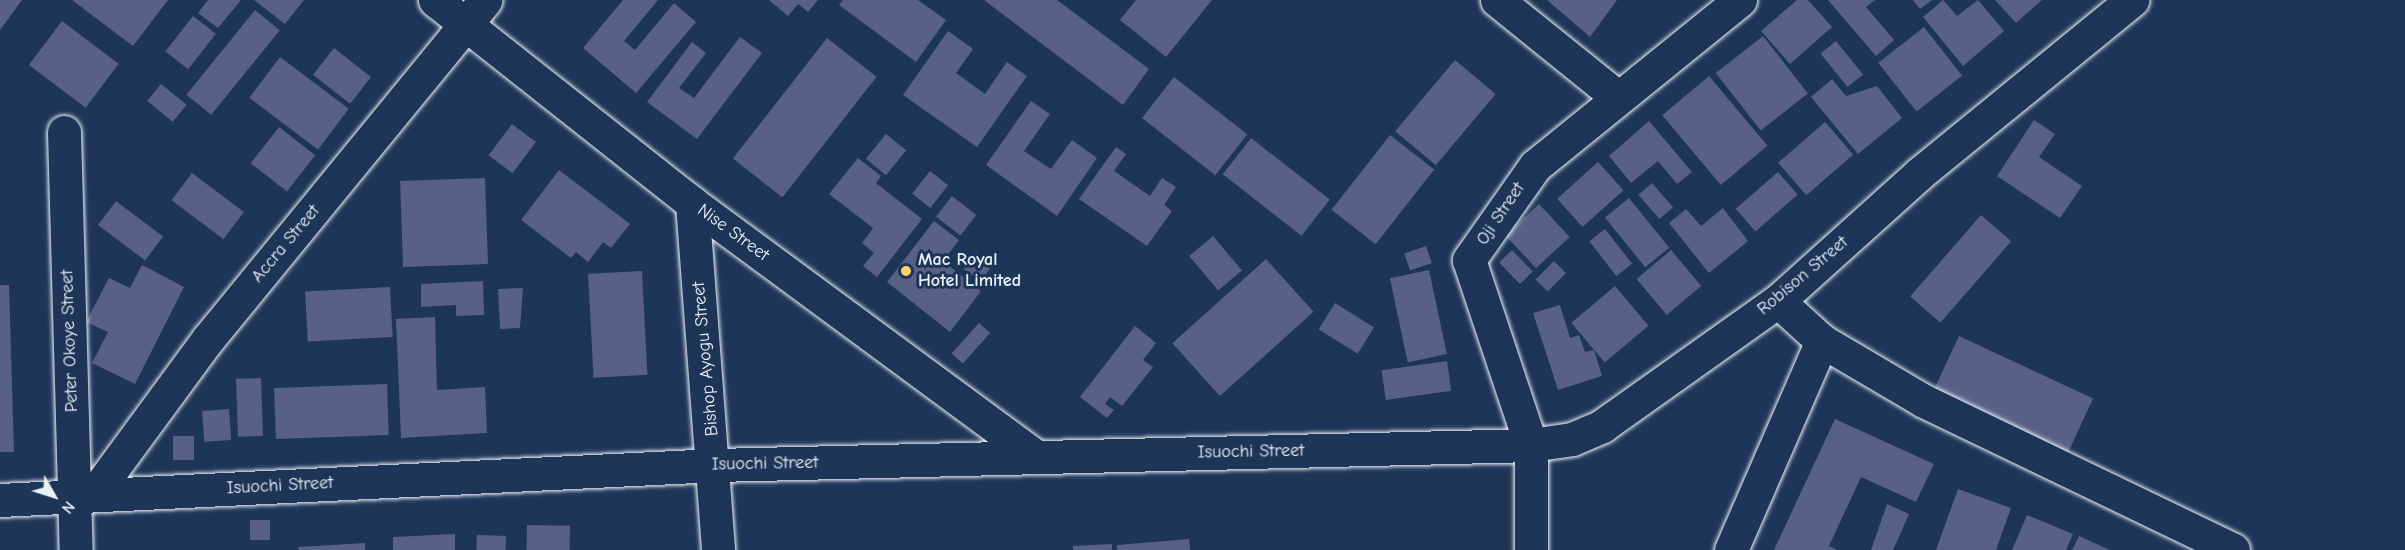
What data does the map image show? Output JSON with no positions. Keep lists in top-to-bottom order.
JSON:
{
  "streets": {
    "street": [
      "Oji Street",
      "Nise Street",
      "Accra Street",
      "Robison Street",
      "Peter Okoye Street",
      "Bishop Ayogu Street",
      "Isuochi Street"
    ]
  },
  "crossings": [
    ["Oji Street", "Robison Street"],
    ["Oji Street", "Isuochi Street"],
    ["Nise Street", "Accra Street"],
    ["Nise Street", "Bishop Ayogu Street"],
    ["Nise Street", "Isuochi Street"],
    ["Accra Street", "Peter Okoye Street"],
    ["Accra Street", "Isuochi Street"],
    ["Robison Street", "Isuochi Street"],
    ["Peter Okoye Street", "Isuochi Street"],
    ["Bishop Ayogu Street", "Isuochi Street"]
  ],
  "places": ["Mac Royal Hotel Limited"],
  "north": "bottom right"
}
